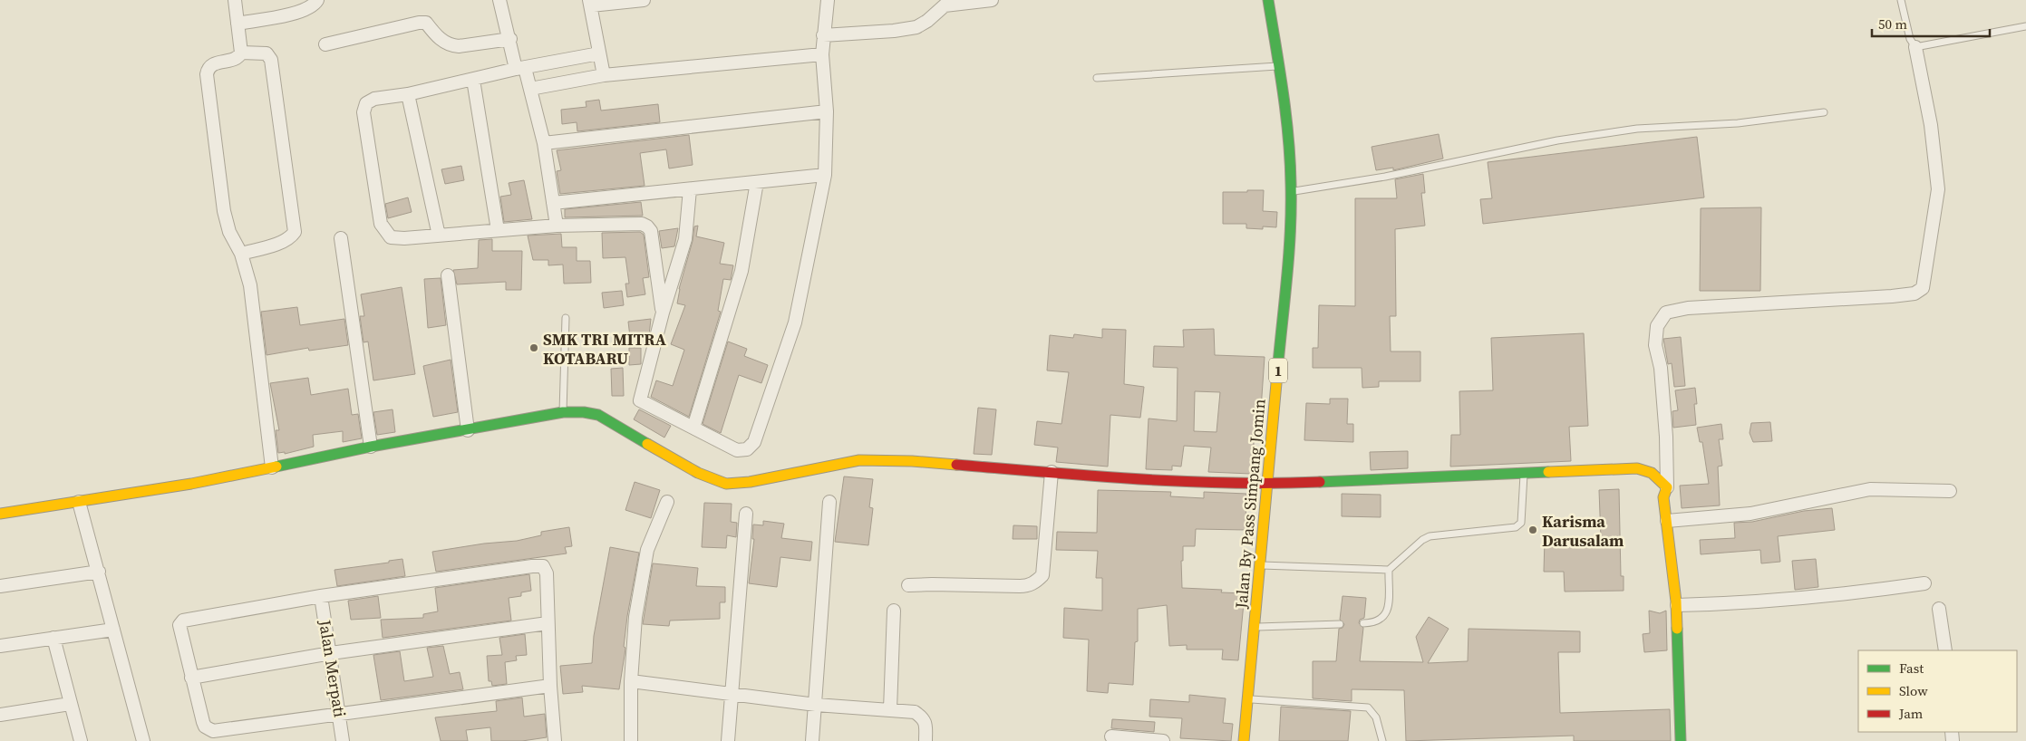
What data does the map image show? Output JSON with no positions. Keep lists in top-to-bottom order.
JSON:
{
  "streets": {
    "main road": ["1", "Jalan By Pass Simpang Jomin"],
    "street": ["Jalan Merpati"]
  },
  "places": ["SMK TRI MITRA KOTABARU", "Karisma Darusalam"],
  "legend": ["Fast", "Slow", "Jam"],
  "scale_bar": "50 m"
}
